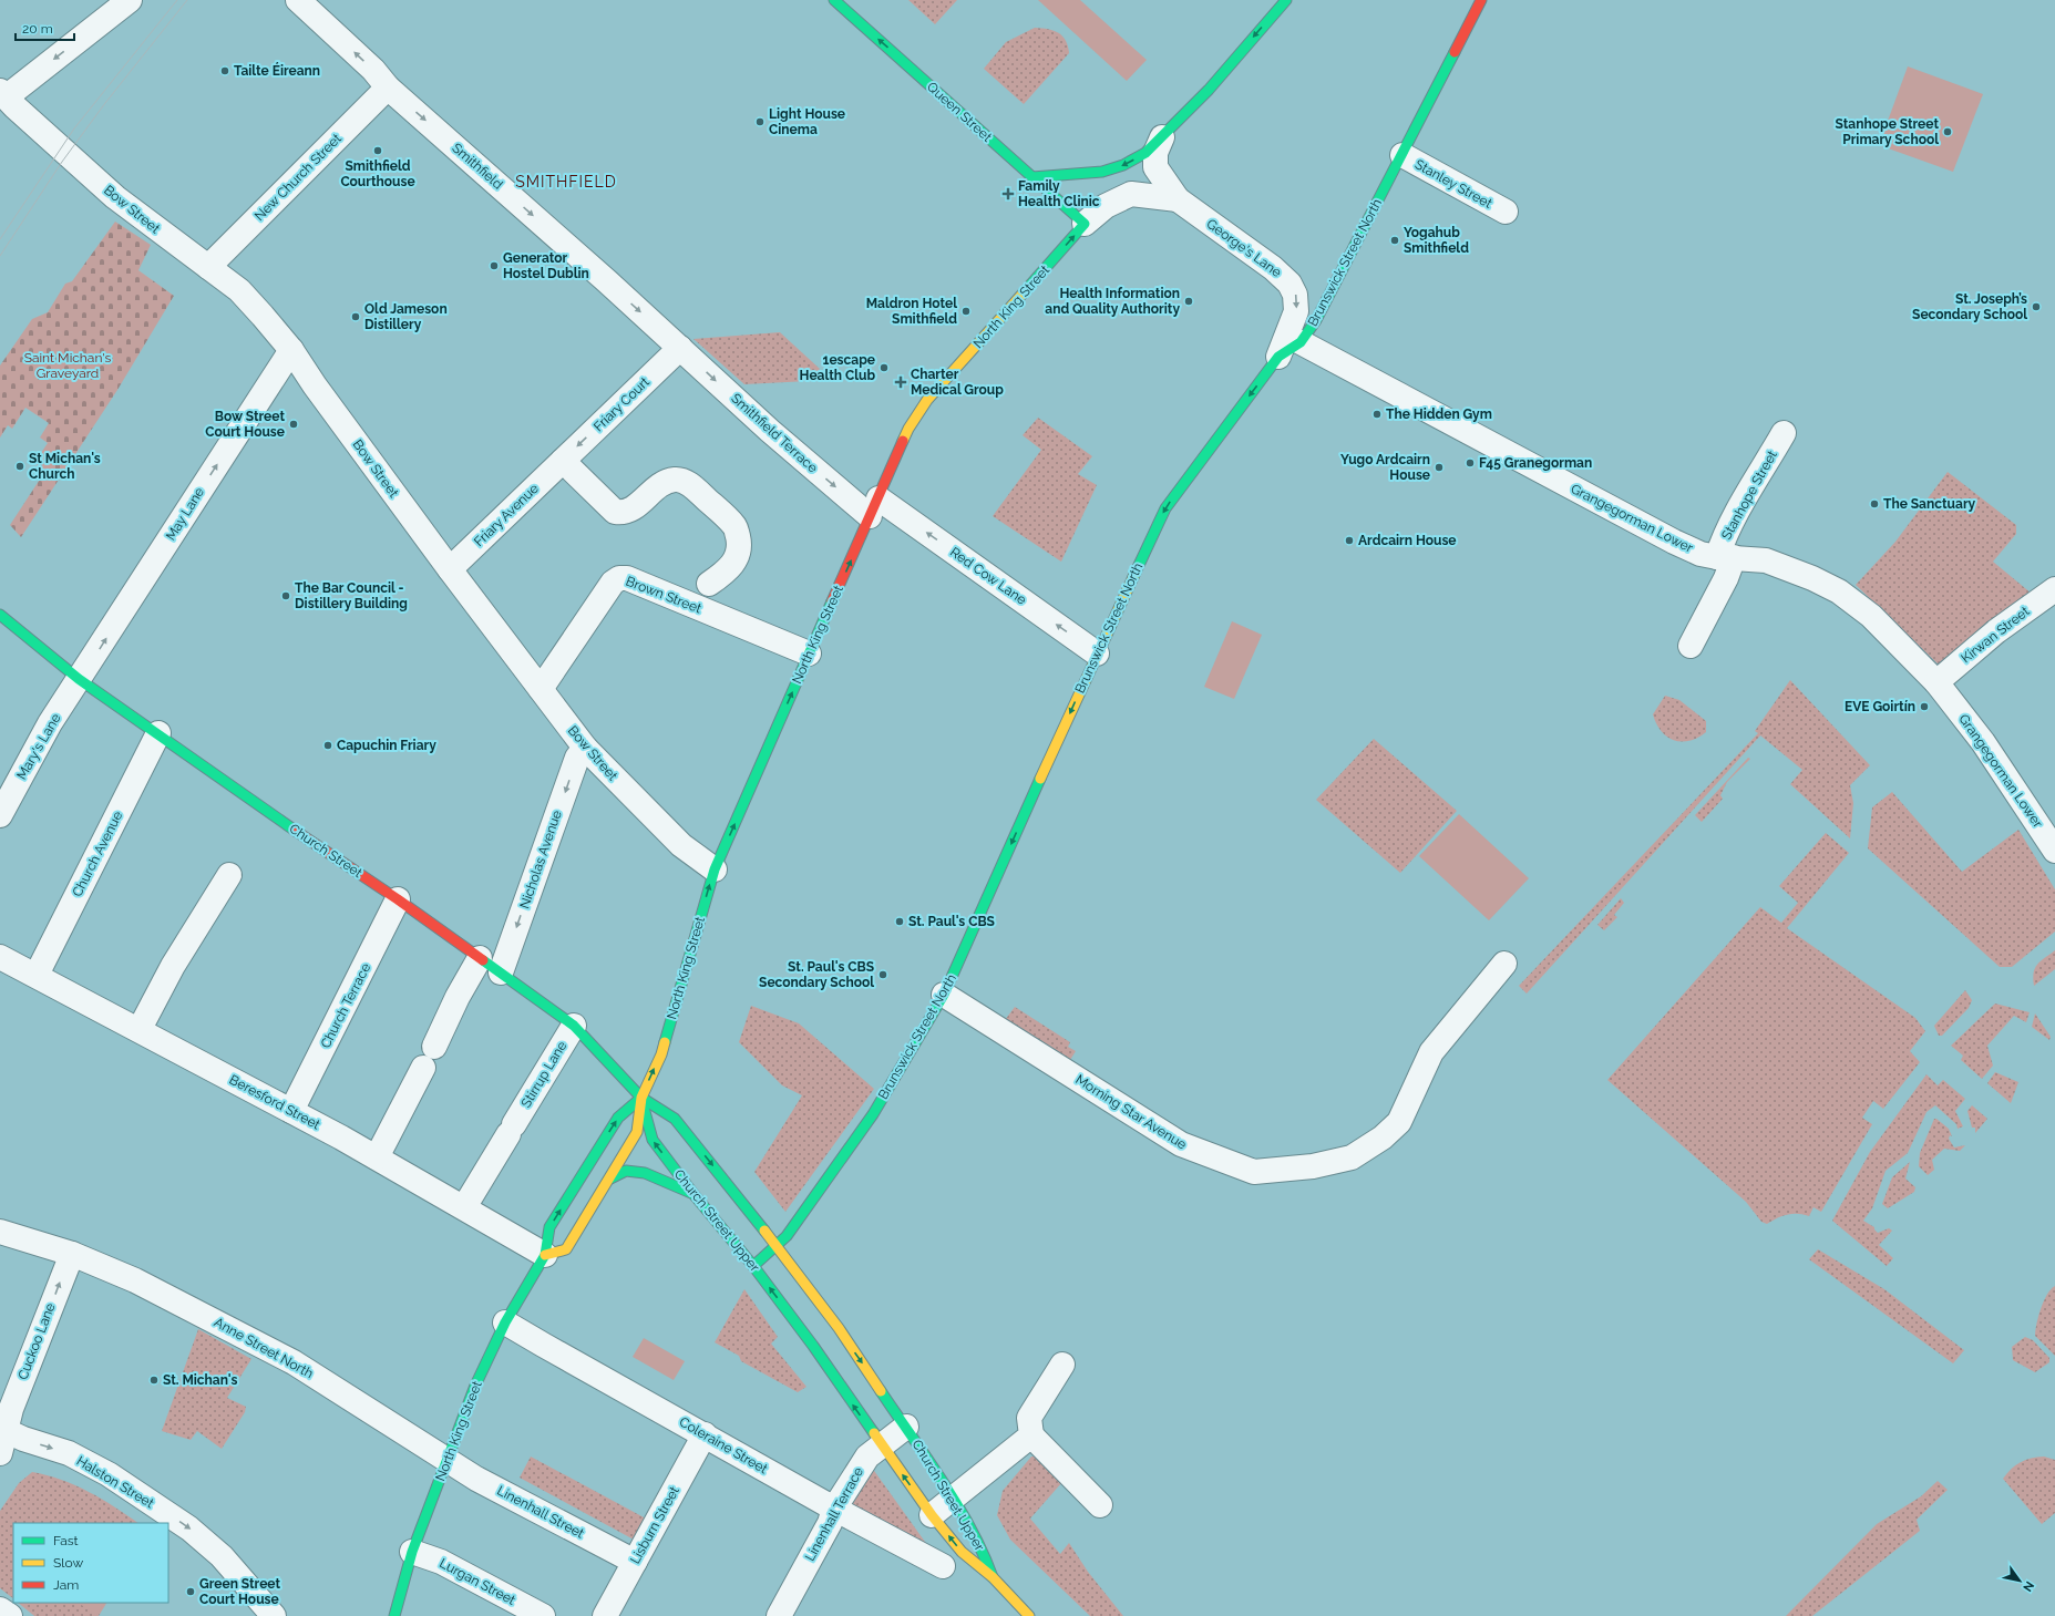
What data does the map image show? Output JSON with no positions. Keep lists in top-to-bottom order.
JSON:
{
  "streets": {
    "main road": [
      "Queen Street",
      "Brunswick Street North",
      "North King Street",
      "Church Street",
      "Church Street Upper"
    ],
    "street": [
      "Smithfield",
      "New Church Street",
      "Stanley Street",
      "Bow Street",
      "George's Lane",
      "Friary Court",
      "Smithfield Terrace",
      "Stanhope Street",
      "May Lane",
      "Friary Avenue",
      "Grangegorman Lower",
      "Red Cow Lane",
      "Brown Street",
      "Kirwan Street",
      "Mary's Lane",
      "Church Avenue",
      "Nicholas Avenue",
      "Church Terrace",
      "Stirrup Lane",
      "Beresford Street",
      "Morning Star Avenue",
      "Cuckoo Lane",
      "Anne Street North",
      "Coleraine Street",
      "Halston Street",
      "Linenhall Street",
      "Linenhall Terrace",
      "Lisburn Street",
      "Lurgan Street"
    ]
  },
  "crossings": [
    ["Queen Street", "George's Lane"],
    ["Queen Street", "North King Street"],
    ["Smithfield", "New Church Street"],
    ["Smithfield", "Friary Court"],
    ["Smithfield", "Smithfield Terrace"],
    ["New Church Street", "Bow Street"],
    ["Stanley Street", "Brunswick Street North"],
    ["Bow Street", "North King Street"],
    ["Bow Street", "May Lane"],
    ["Bow Street", "Friary Avenue"],
    ["Bow Street", "Brown Street"],
    ["Bow Street", "Nicholas Avenue"],
    ["George's Lane", "Brunswick Street North"],
    ["George's Lane", "North King Street"],
    ["Brunswick Street North", "Grangegorman Lower"],
    ["Brunswick Street North", "Red Cow Lane"],
    ["Brunswick Street North", "Morning Star Avenue"],
    ["Brunswick Street North", "Church Street Upper"],
    ["North King Street", "Smithfield Terrace"],
    ["North King Street", "Red Cow Lane"],
    ["North King Street", "Brown Street"],
    ["North King Street", "Church Street"],
    ["North King Street", "Beresford Street"],
    ["North King Street", "Church Street Upper"],
    ["North King Street", "Anne Street North"],
    ["North King Street", "Coleraine Street"],
    ["North King Street", "Linenhall Street"],
    ["North King Street", "Lurgan Street"],
    ["Friary Court", "Smithfield Terrace"],
    ["Friary Court", "Friary Avenue"],
    ["Smithfield Terrace", "Red Cow Lane"],
    ["Stanhope Street", "Grangegorman Lower"],
    ["May Lane", "Mary's Lane"],
    ["May Lane", "Church Street"],
    ["Grangegorman Lower", "Kirwan Street"],
    ["Mary's Lane", "Church Street"],
    ["Church Street", "Church Avenue"],
    ["Church Street", "Nicholas Avenue"],
    ["Church Street", "Church Terrace"],
    ["Church Street", "Stirrup Lane"],
    ["Church Street", "Church Street Upper"],
    ["Church Avenue", "Beresford Street"],
    ["Church Terrace", "Beresford Street"],
    ["Stirrup Lane", "Beresford Street"],
    ["Church Street Upper", "Linenhall Terrace"],
    ["Cuckoo Lane", "Anne Street North"],
    ["Cuckoo Lane", "Halston Street"],
    ["Anne Street North", "Linenhall Street"],
    ["Coleraine Street", "Linenhall Terrace"],
    ["Coleraine Street", "Lisburn Street"],
    ["Linenhall Street", "Lisburn Street"]
  ],
  "one_way": [
    "Queen Street",
    "George's Lane",
    "Brunswick Street North",
    "North King Street",
    "Friary Court",
    "Smithfield Terrace",
    "May Lane",
    "Red Cow Lane",
    "Nicholas Avenue",
    "Cuckoo Lane",
    "Halston Street"
  ],
  "districts": ["SMITHFIELD"],
  "parks": ["Saint Michan's Graveyard"],
  "places": {
    "other": [
      "Tailte Éireann",
      "Light House Cinema",
      "Stanhope Street Primary School",
      "Smithfield Courthouse",
      "Yogahub Smithfield",
      "Generator Hostel Dublin",
      "Health Information and Quality Authority",
      "St. Joseph’s Secondary School",
      "Maldron Hotel Smithfield",
      "Old Jameson Distillery",
      "1escape Health Club",
      "The Hidden Gym",
      "Bow Street Court House",
      "F45 Granegorman",
      "St Michan's Church",
      "Yugo Ardcairn House",
      "The Sanctuary",
      "Ardcairn House",
      "The Bar Council - Distillery Building",
      "EVE Goirtín",
      "Capuchin Friary",
      "St. Paul's CBS",
      "St. Paul's CBS Secondary School",
      "St. Michan's",
      "Green Street Court House"
    ],
    "health": ["Family Health Clinic", "Charter Medical Group"]
  },
  "legend": ["Fast", "Slow", "Jam"],
  "scale_bar": "20 m",
  "north": "bottom right"
}
